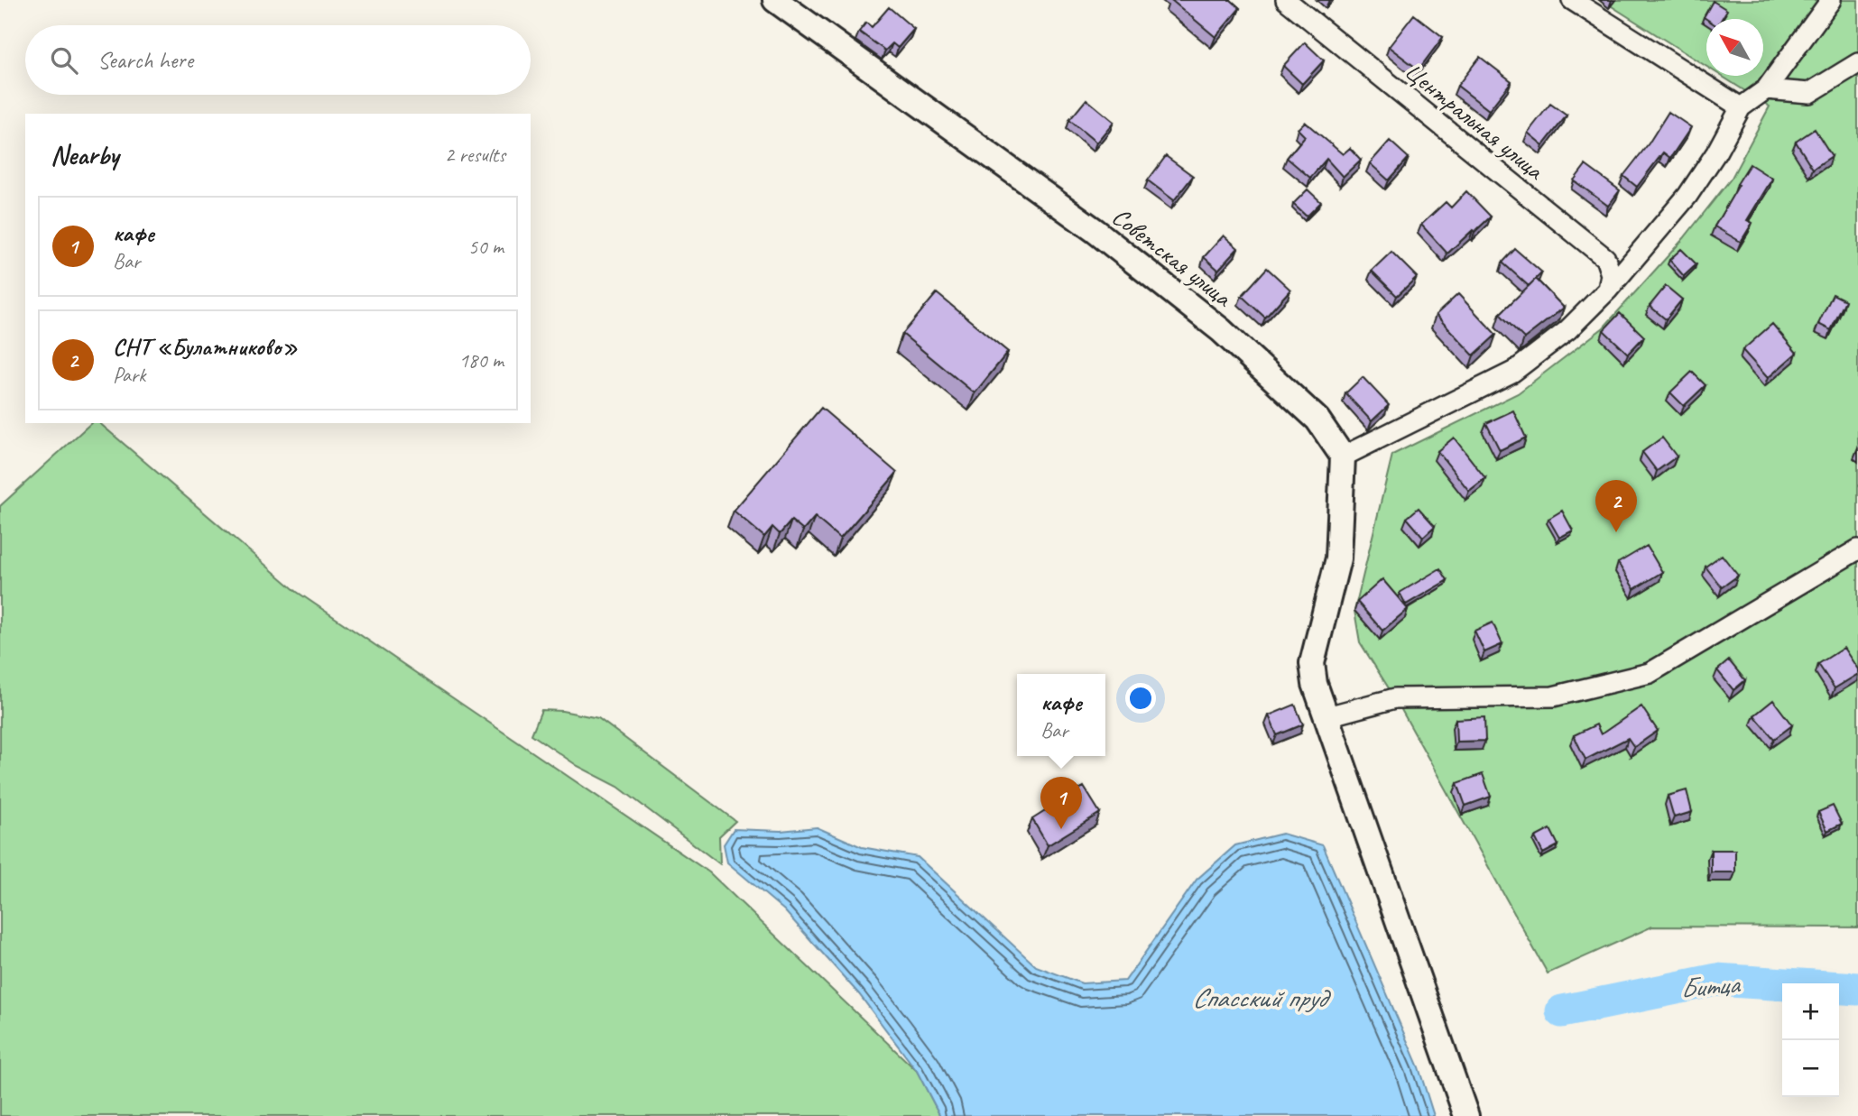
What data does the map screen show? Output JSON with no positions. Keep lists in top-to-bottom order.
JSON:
{
  "streets": {
    "street": ["Центральная улица", "Советская улица"]
  },
  "water": ["Битца", "Спасский пруд"],
  "north": "top left",
  "page": {
    "search": "Search here",
    "heading": ["Nearby", "2 results"],
    "list": [
      {
        "mark": "1",
        "name": "кафе",
        "note": "Bar",
        "value": "50 m"
      },
      {
        "mark": "2",
        "name": "СНТ «Булатниково»",
        "note": "Park",
        "value": "180 m"
      }
    ],
    "pins": ["2", "1"],
    "popup": ["кафе", "Bar"],
    "map_buttons": ["+", "−"]
  }
}
